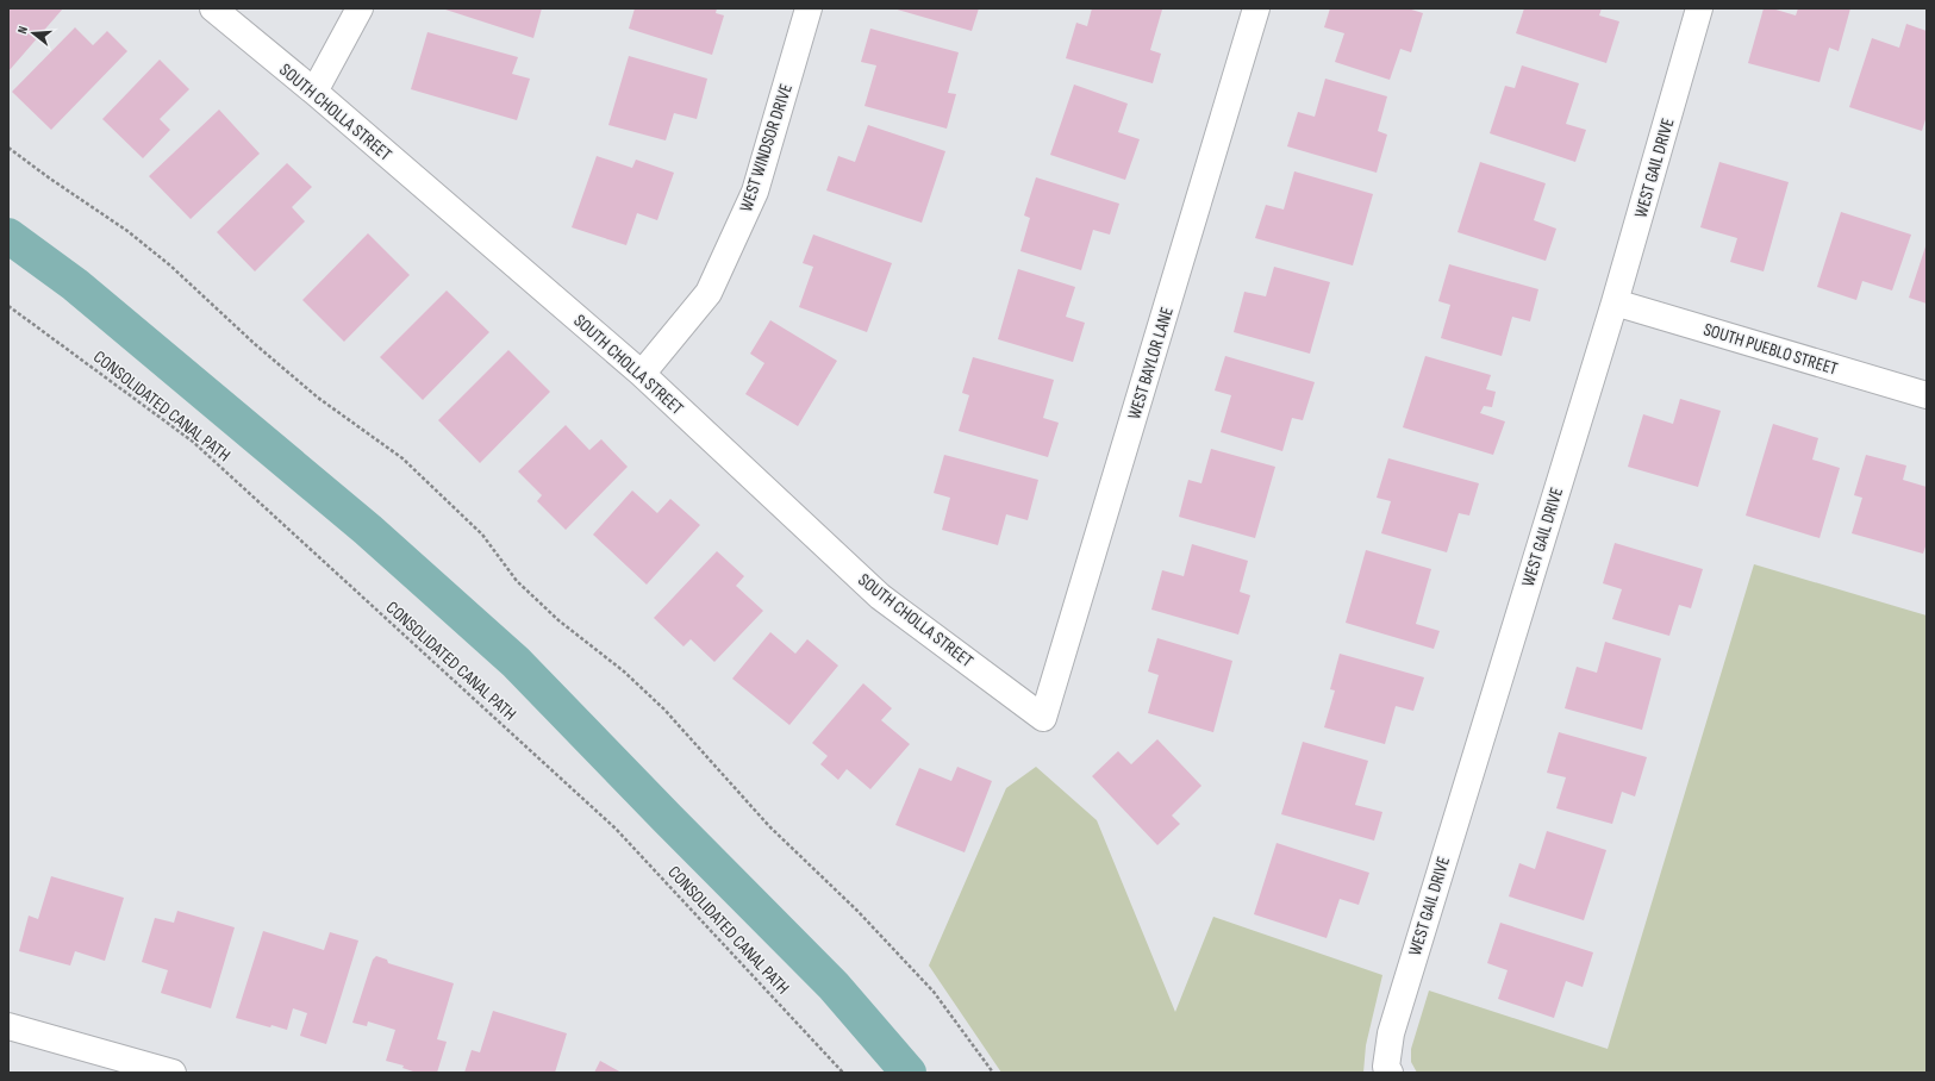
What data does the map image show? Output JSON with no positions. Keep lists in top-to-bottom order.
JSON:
{
  "streets": {
    "street": [
      "SOUTH CHOLLA STREET",
      "WEST WINDSOR DRIVE",
      "WEST GAIL DRIVE",
      "SOUTH PUEBLO STREET",
      "WEST BAYLOR LANE"
    ],
    "path": ["CONSOLIDATED CANAL PATH"]
  },
  "crossings": [
    ["SOUTH CHOLLA STREET", "WEST WINDSOR DRIVE"],
    ["SOUTH CHOLLA STREET", "WEST BAYLOR LANE"],
    ["WEST GAIL DRIVE", "SOUTH PUEBLO STREET"]
  ],
  "north": "left"
}
